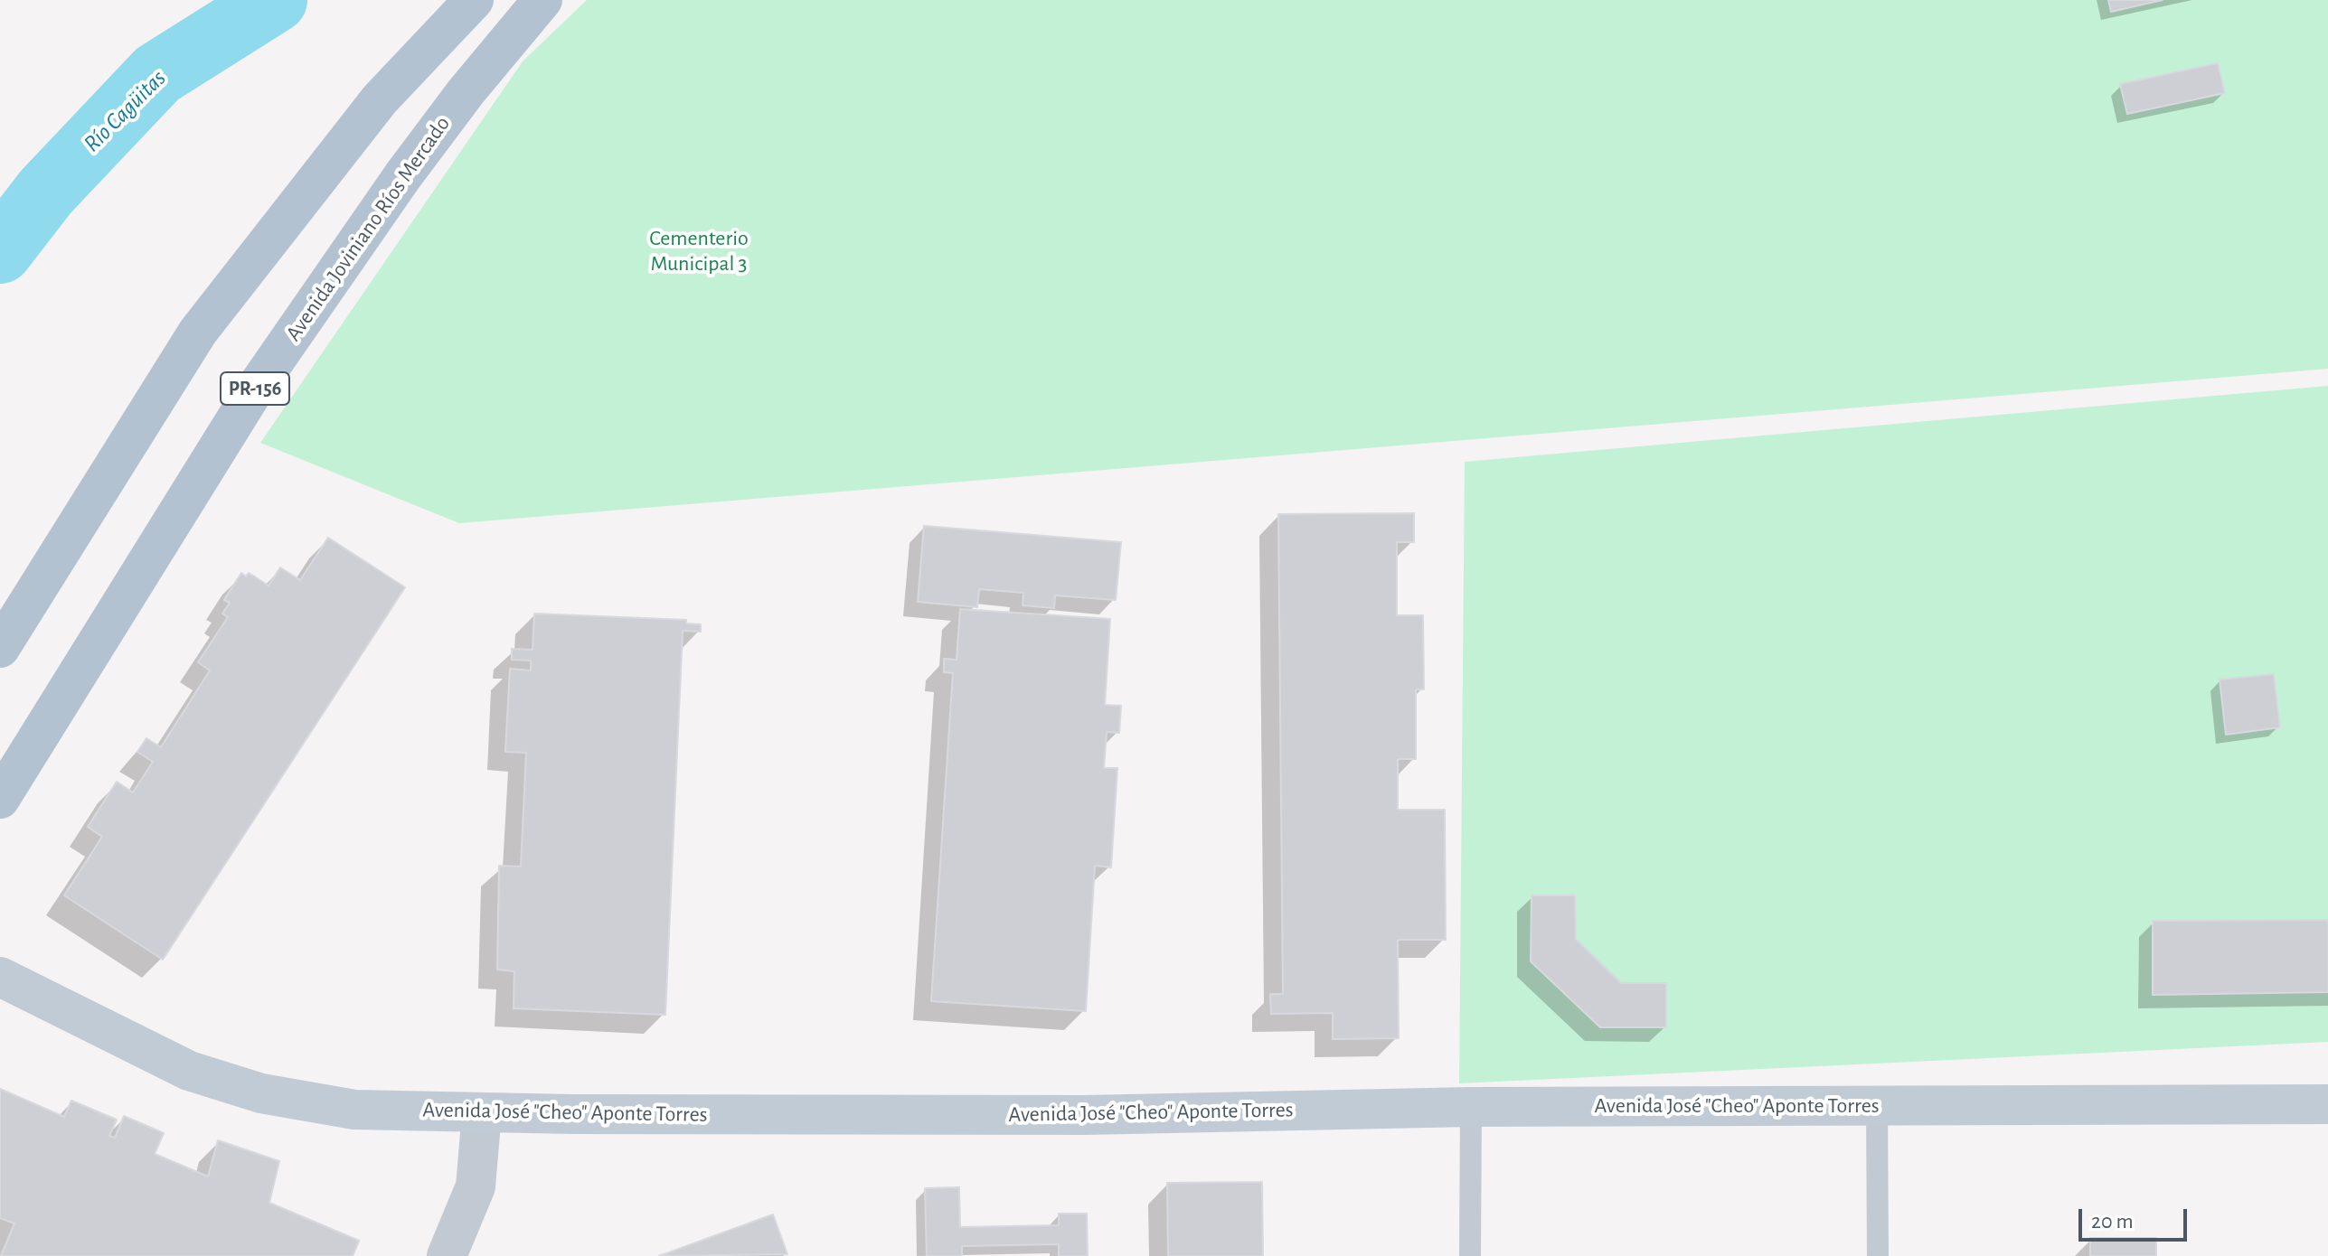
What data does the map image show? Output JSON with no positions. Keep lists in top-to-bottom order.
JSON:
{
  "streets": {
    "main road": ["Avenida Joviniano Ríos Mercado", "PR-156"],
    "street": ["Avenida José \"Cheo\" Aponte Torres"]
  },
  "water": ["Río Cagüitas"],
  "parks": ["Cementerio Municipal 3"],
  "scale_bar": "20 m"
}
